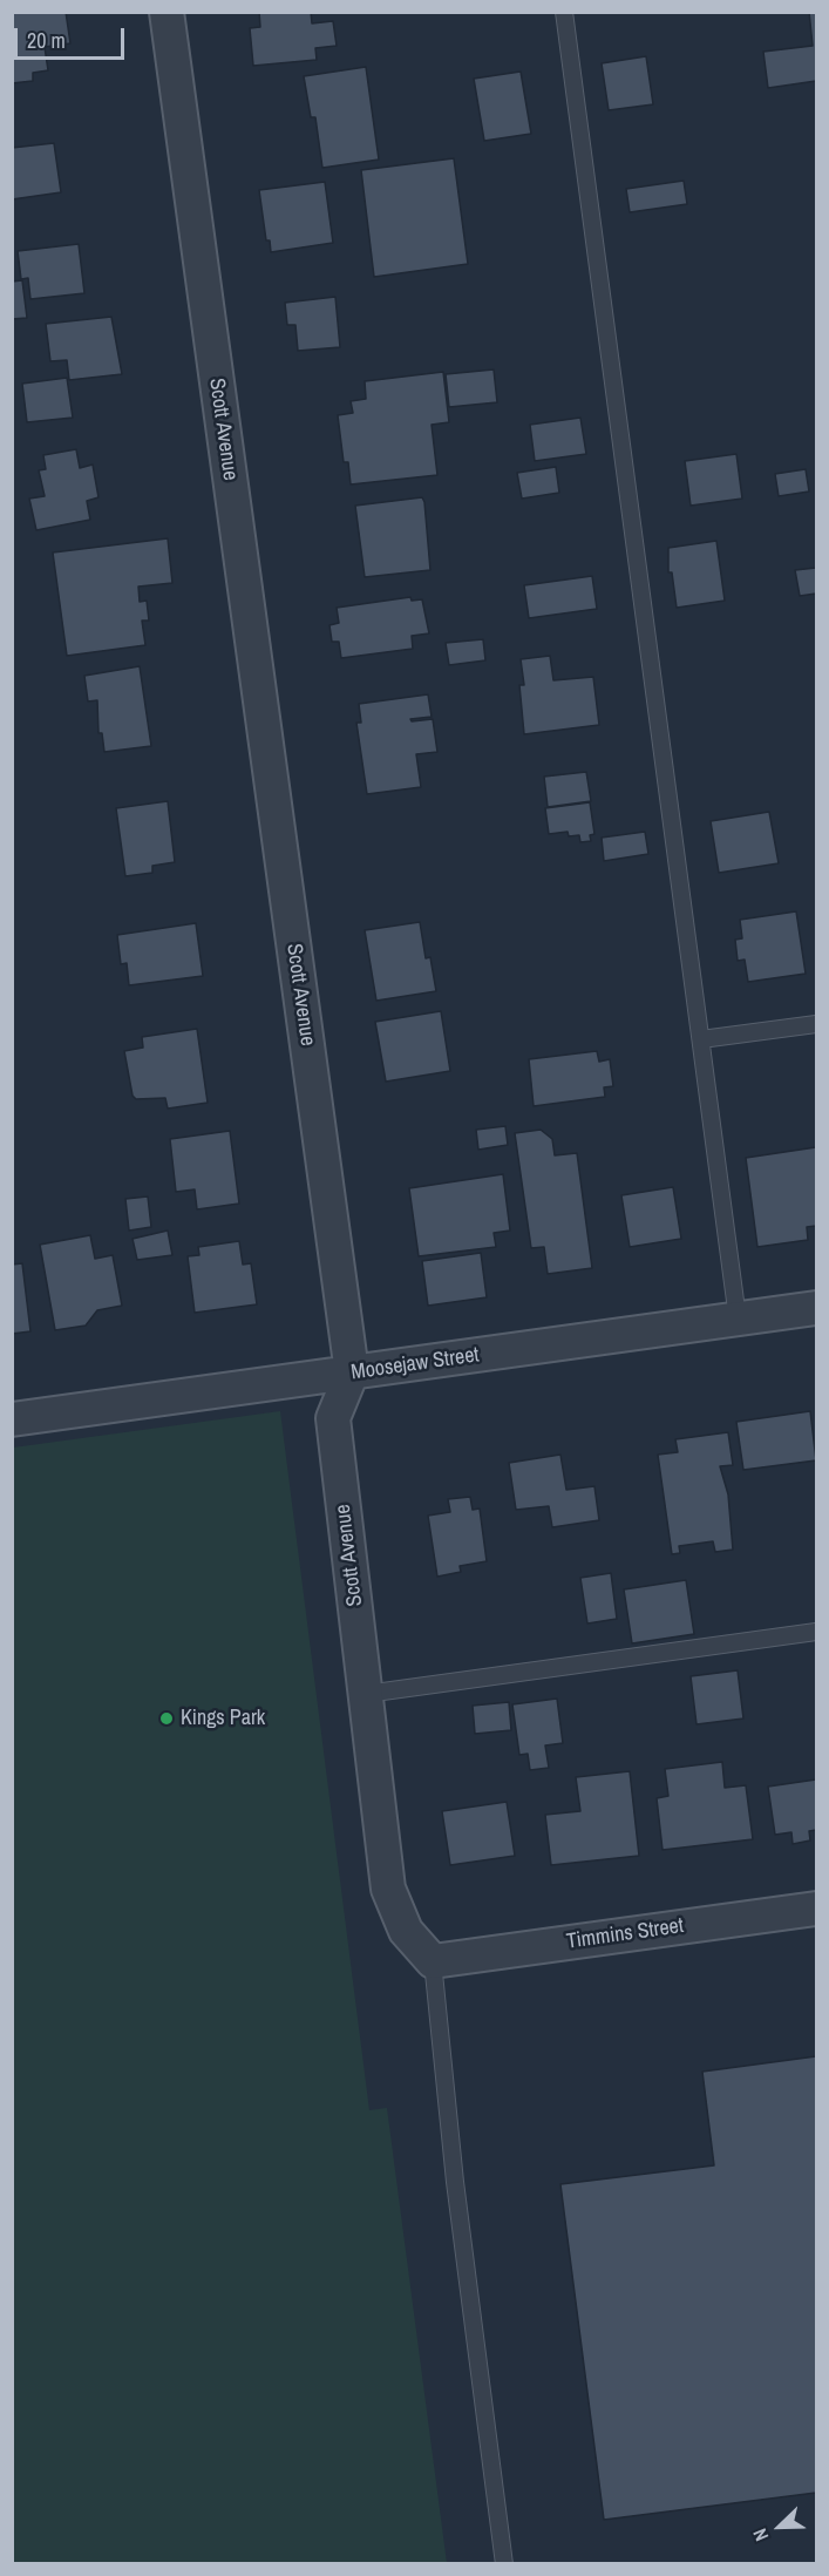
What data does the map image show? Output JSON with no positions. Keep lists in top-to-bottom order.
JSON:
{
  "streets": {
    "street": ["Scott Avenue", "Moosejaw Street", "Timmins Street"]
  },
  "crossings": [
    ["Scott Avenue", "Moosejaw Street"],
    ["Scott Avenue", "Timmins Street"]
  ],
  "places": ["Kings Park"],
  "scale_bar": "20 m",
  "north": "bottom left"
}
